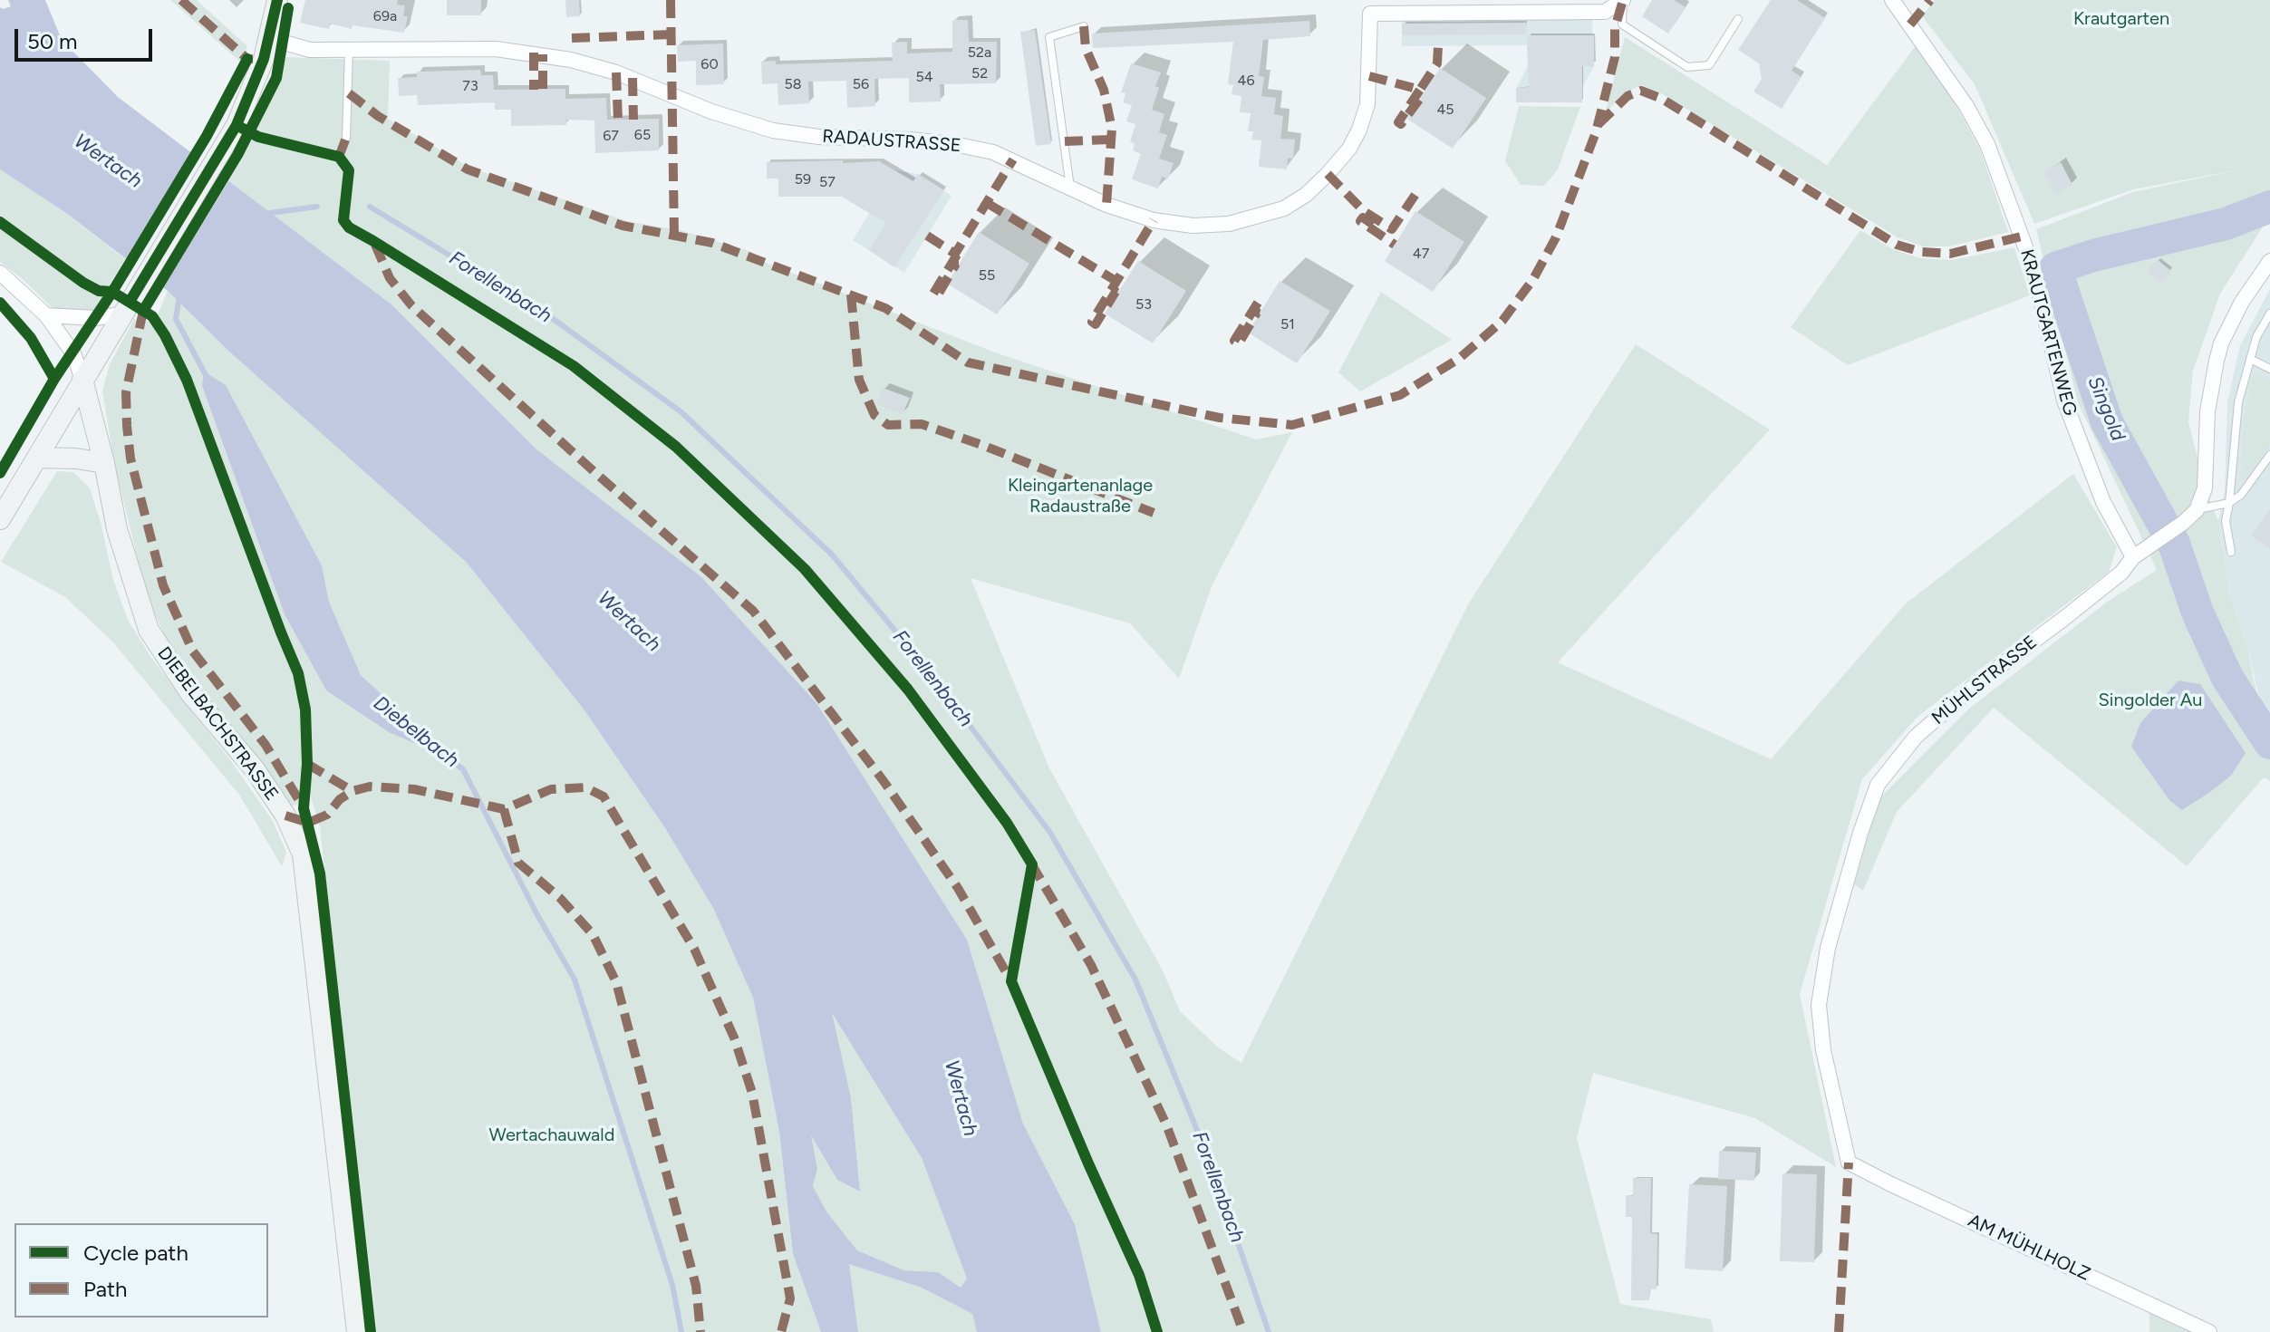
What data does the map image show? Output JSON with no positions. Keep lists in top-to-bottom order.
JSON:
{
  "streets": {
    "street": [
      "RADAUSTRASSE",
      "KRAUTGARTENWEG",
      "MÜHLSTRASSE",
      "DIEBELBACHSTRASSE",
      "AM MÜHLHOLZ"
    ]
  },
  "crossings": [
    ["KRAUTGARTENWEG", "MÜHLSTRASSE"],
    ["MÜHLSTRASSE", "AM MÜHLHOLZ"]
  ],
  "water": [
    "Wertach",
    "Forellenbach",
    "Singold",
    "Diebelbach"
  ],
  "parks": [
    "Krautgarten",
    "Kleingartenanlage Radaustraße",
    "Singolder Au",
    "Wertachauwald"
  ],
  "house_numbers": [
    "69a",
    "52a",
    "60",
    "52",
    "54",
    "46",
    "58",
    "56",
    "73",
    "45",
    "65",
    "67",
    "59",
    "57",
    "47",
    "55",
    "53",
    "51"
  ],
  "legend": ["Cycle path", "Path"],
  "scale_bar": "50 m"
}
